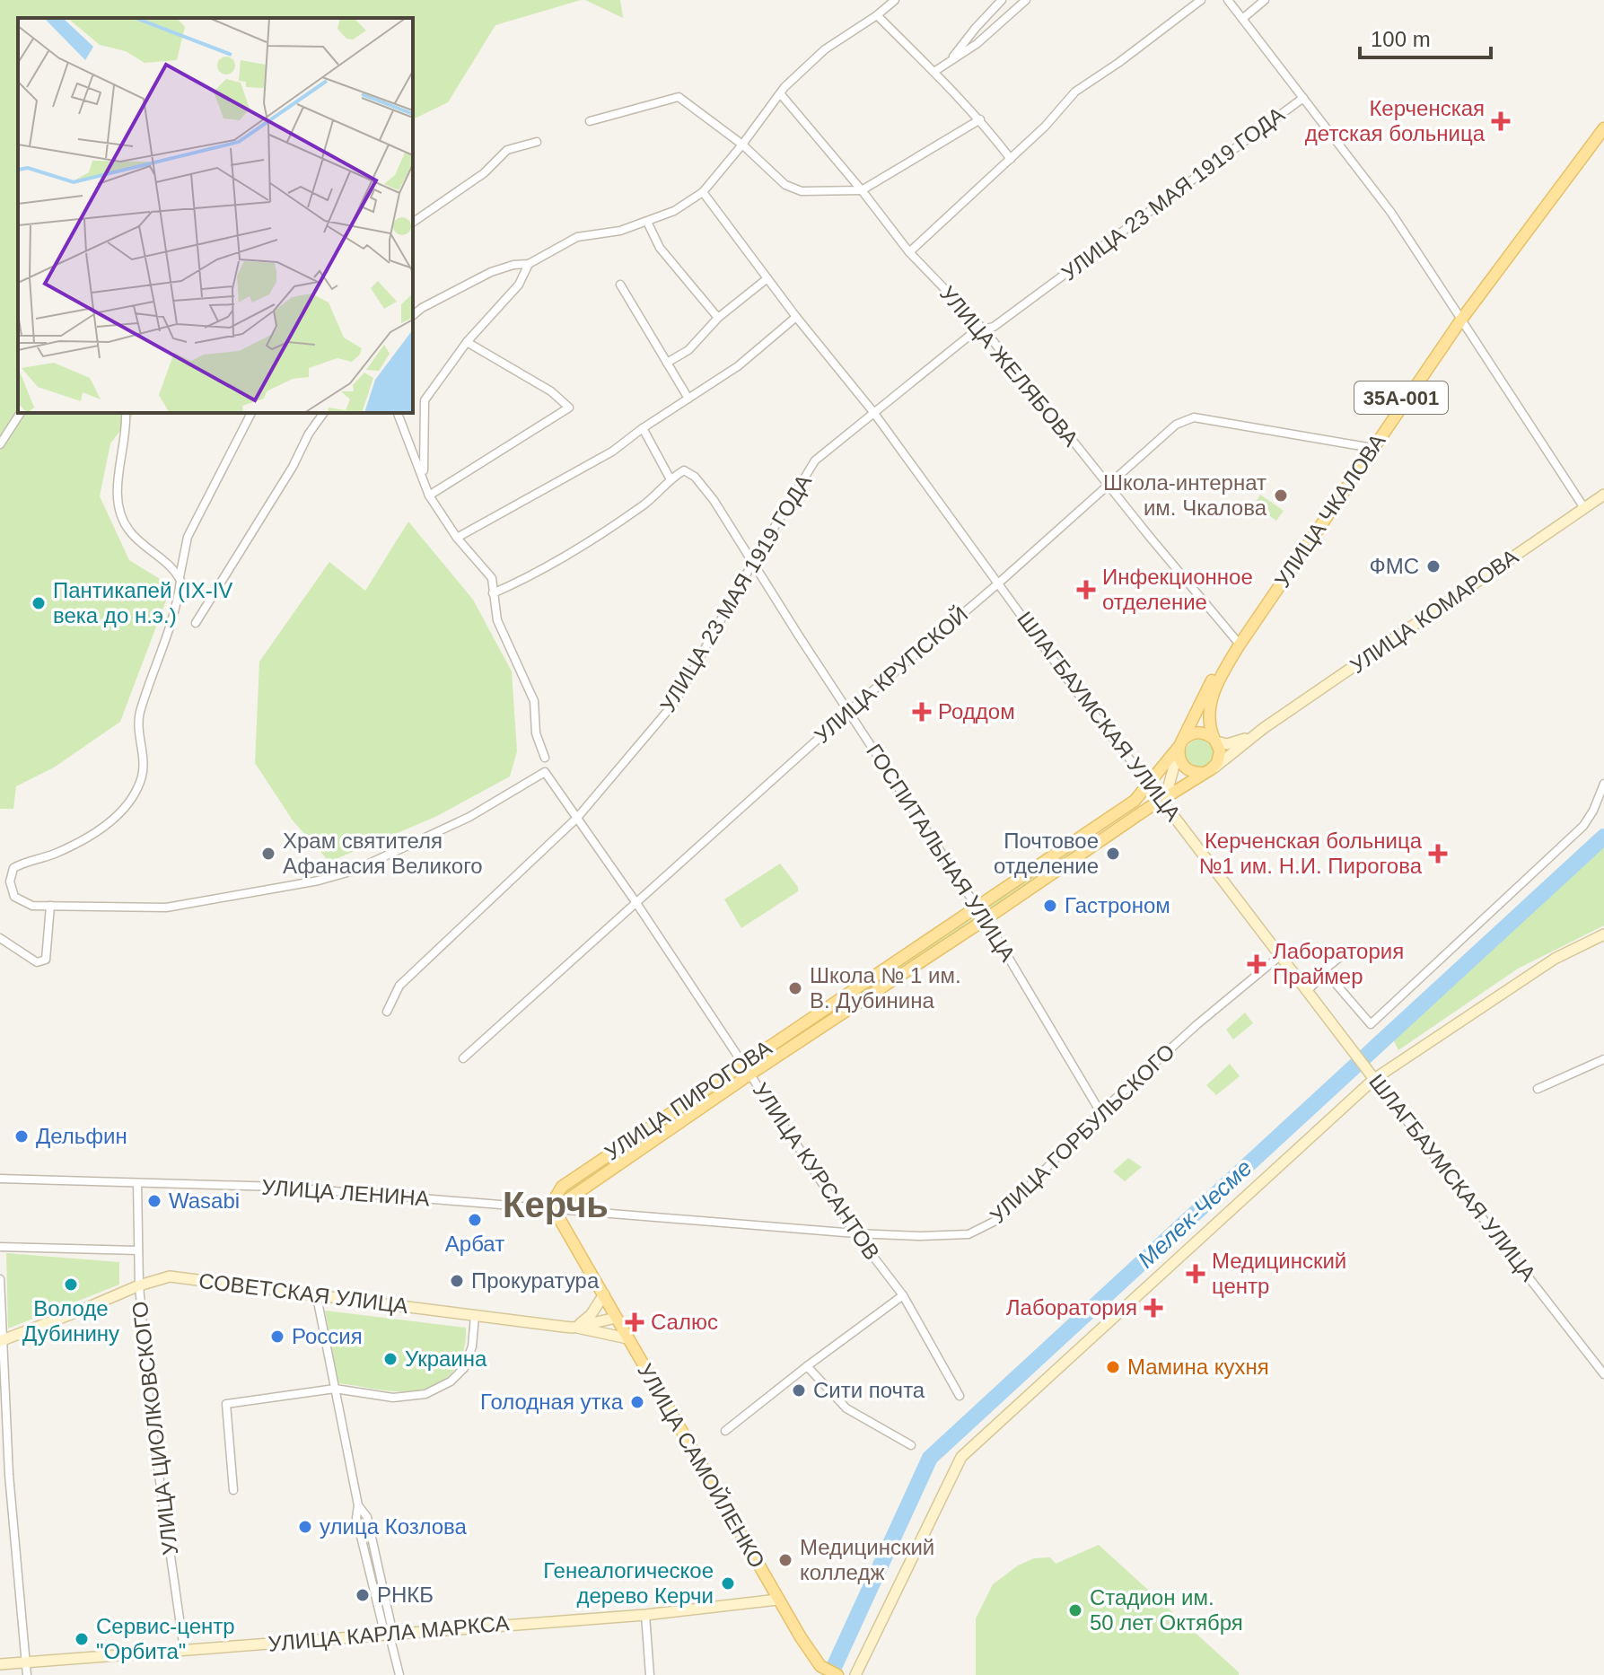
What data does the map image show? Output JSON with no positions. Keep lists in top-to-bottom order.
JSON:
{
  "streets": {
    "main road": [
      "35А-001",
      "УЛИЦА ЧКАЛОВА",
      "УЛИЦА КОМАРОВА",
      "ШЛАГБАУМСКАЯ УЛИЦА",
      "УЛИЦА ПИРОГОВА",
      "СОВЕТСКАЯ УЛИЦА",
      "УЛИЦА САМОЙЛЕНКО",
      "УЛИЦА КАРЛА МАРКСА"
    ],
    "street": [
      "УЛИЦА 23 МАЯ 1919 ГОДА",
      "УЛИЦА ЖЕЛЯБОВА",
      "УЛИЦА КРУПСКОЙ",
      "ГОСПИТАЛЬНАЯ УЛИЦА",
      "УЛИЦА ГОРБУЛЬСКОГО",
      "УЛИЦА КУРСАНТОВ",
      "УЛИЦА ЛЕНИНА",
      "УЛИЦА ЦИОЛКОВСКОГО"
    ]
  },
  "crossings": [
    ["УЛИЦА 23 МАЯ 1919 ГОДА", "УЛИЦА ЖЕЛЯБОВА"],
    ["УЛИЦА 23 МАЯ 1919 ГОДА", "ШЛАГБАУМСКАЯ УЛИЦА"],
    ["УЛИЦА 23 МАЯ 1919 ГОДА", "ГОСПИТАЛЬНАЯ УЛИЦА"],
    ["УЛИЦА 23 МАЯ 1919 ГОДА", "УЛИЦА КУРСАНТОВ"],
    ["УЛИЦА ЖЕЛЯБОВА", "УЛИЦА ЧКАЛОВА"],
    ["УЛИЦА ЖЕЛЯБОВА", "УЛИЦА КРУПСКОЙ"],
    ["УЛИЦА ЧКАЛОВА", "УЛИЦА КОМАРОВА"],
    ["УЛИЦА ЧКАЛОВА", "УЛИЦА КРУПСКОЙ"],
    ["УЛИЦА ЧКАЛОВА", "УЛИЦА ПИРОГОВА"],
    ["УЛИЦА КОМАРОВА", "ШЛАГБАУМСКАЯ УЛИЦА"],
    ["УЛИЦА КОМАРОВА", "УЛИЦА ПИРОГОВА"],
    ["УЛИЦА КРУПСКОЙ", "ШЛАГБАУМСКАЯ УЛИЦА"],
    ["УЛИЦА КРУПСКОЙ", "ГОСПИТАЛЬНАЯ УЛИЦА"],
    ["УЛИЦА КРУПСКОЙ", "УЛИЦА КУРСАНТОВ"],
    ["ШЛАГБАУМСКАЯ УЛИЦА", "УЛИЦА ПИРОГОВА"],
    ["ШЛАГБАУМСКАЯ УЛИЦА", "УЛИЦА ГОРБУЛЬСКОГО"],
    ["ГОСПИТАЛЬНАЯ УЛИЦА", "УЛИЦА ПИРОГОВА"],
    ["ГОСПИТАЛЬНАЯ УЛИЦА", "УЛИЦА ГОРБУЛЬСКОГО"],
    ["УЛИЦА ПИРОГОВА", "УЛИЦА ГОРБУЛЬСКОГО"],
    ["УЛИЦА ПИРОГОВА", "УЛИЦА КУРСАНТОВ"],
    ["УЛИЦА ПИРОГОВА", "УЛИЦА ЛЕНИНА"],
    ["УЛИЦА ПИРОГОВА", "УЛИЦА САМОЙЛЕНКО"],
    ["УЛИЦА ГОРБУЛЬСКОГО", "УЛИЦА КУРСАНТОВ"],
    ["УЛИЦА ГОРБУЛЬСКОГО", "УЛИЦА ЛЕНИНА"],
    ["УЛИЦА ГОРБУЛЬСКОГО", "УЛИЦА САМОЙЛЕНКО"],
    ["УЛИЦА ЛЕНИНА", "УЛИЦА ЦИОЛКОВСКОГО"],
    ["УЛИЦА ЛЕНИНА", "УЛИЦА САМОЙЛЕНКО"],
    ["СОВЕТСКАЯ УЛИЦА", "УЛИЦА ЦИОЛКОВСКОГО"],
    ["СОВЕТСКАЯ УЛИЦА", "УЛИЦА САМОЙЛЕНКО"],
    ["УЛИЦА ЦИОЛКОВСКОГО", "УЛИЦА КАРЛА МАРКСА"],
    ["УЛИЦА САМОЙЛЕНКО", "УЛИЦА КАРЛА МАРКСА"]
  ],
  "districts": ["Керчь"],
  "water": ["Мелек-Чесме"],
  "places": {
    "health": [
      "Керченская детская больница",
      "Инфекционное отделение",
      "Роддом",
      "Керченская больница №1 им. Н.И. Пирогова",
      "Лаборатория Праймер",
      "Медицинский центр",
      "Лаборатория",
      "Салюс"
    ],
    "other": [
      "Школа-интернат им. Чкалова",
      "ФМС",
      "Пантикапей (IX-IV века до н.э.)",
      "Храм святителя Афанасия Великого",
      "Почтовое отделение",
      "Гастроном",
      "Школа № 1 им. В. Дубинина",
      "Дельфин",
      "Wasabi",
      "Арбат",
      "Прокуратура",
      "Володе Дубинину",
      "Россия",
      "Украина",
      "Мамина кухня",
      "Сити почта",
      "Голодная утка",
      "улица Козлова",
      "Медицинский колледж",
      "Генеалогическое дерево Керчи",
      "РНКБ",
      "Стадион им. 50 лет Октября",
      "Сервис-центр \"Орбита\""
    ]
  },
  "scale_bar": "100 m"
}
